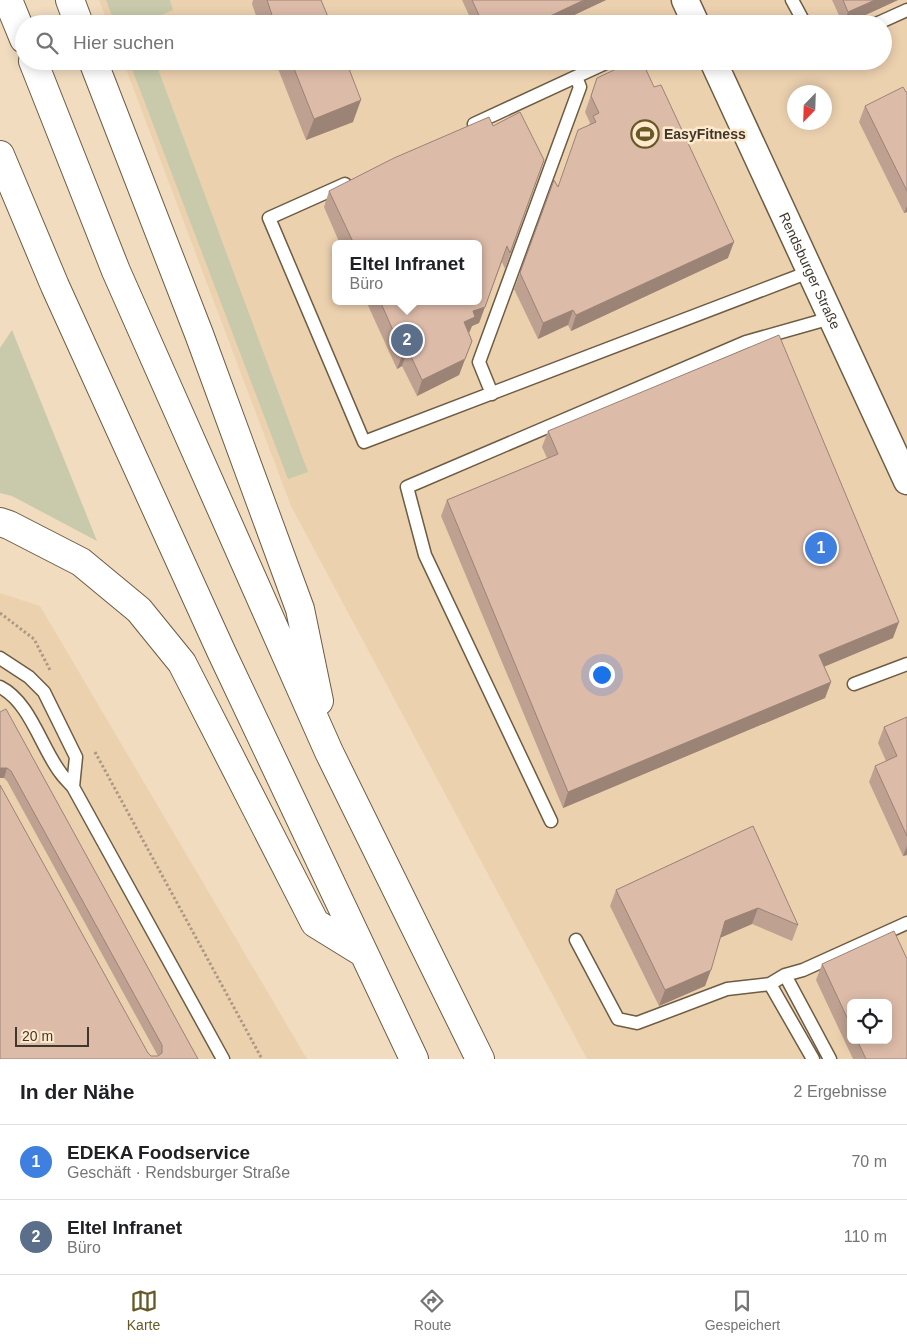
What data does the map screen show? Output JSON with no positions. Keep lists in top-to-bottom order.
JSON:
{
  "streets": {
    "street": ["Rendsburger Straße"]
  },
  "places": {
    "sports": ["EasyFitness"]
  },
  "scale_bar": "20 m",
  "north": "bottom left",
  "page": {
    "search": "Hier suchen",
    "popup": ["Eltel Infranet", "Büro"],
    "pins": ["2", "1"],
    "scale": "20 m",
    "heading": ["In der Nähe", "2 Ergebnisse"],
    "list": [
      {
        "mark": "1",
        "name": "EDEKA Foodservice",
        "note": "Geschäft · Rendsburger Straße",
        "value": "70 m"
      },
      {
        "mark": "2",
        "name": "Eltel Infranet",
        "note": "Büro",
        "value": "110 m"
      }
    ],
    "nav": ["Karte", "Route", "Gespeichert"]
  }
}
